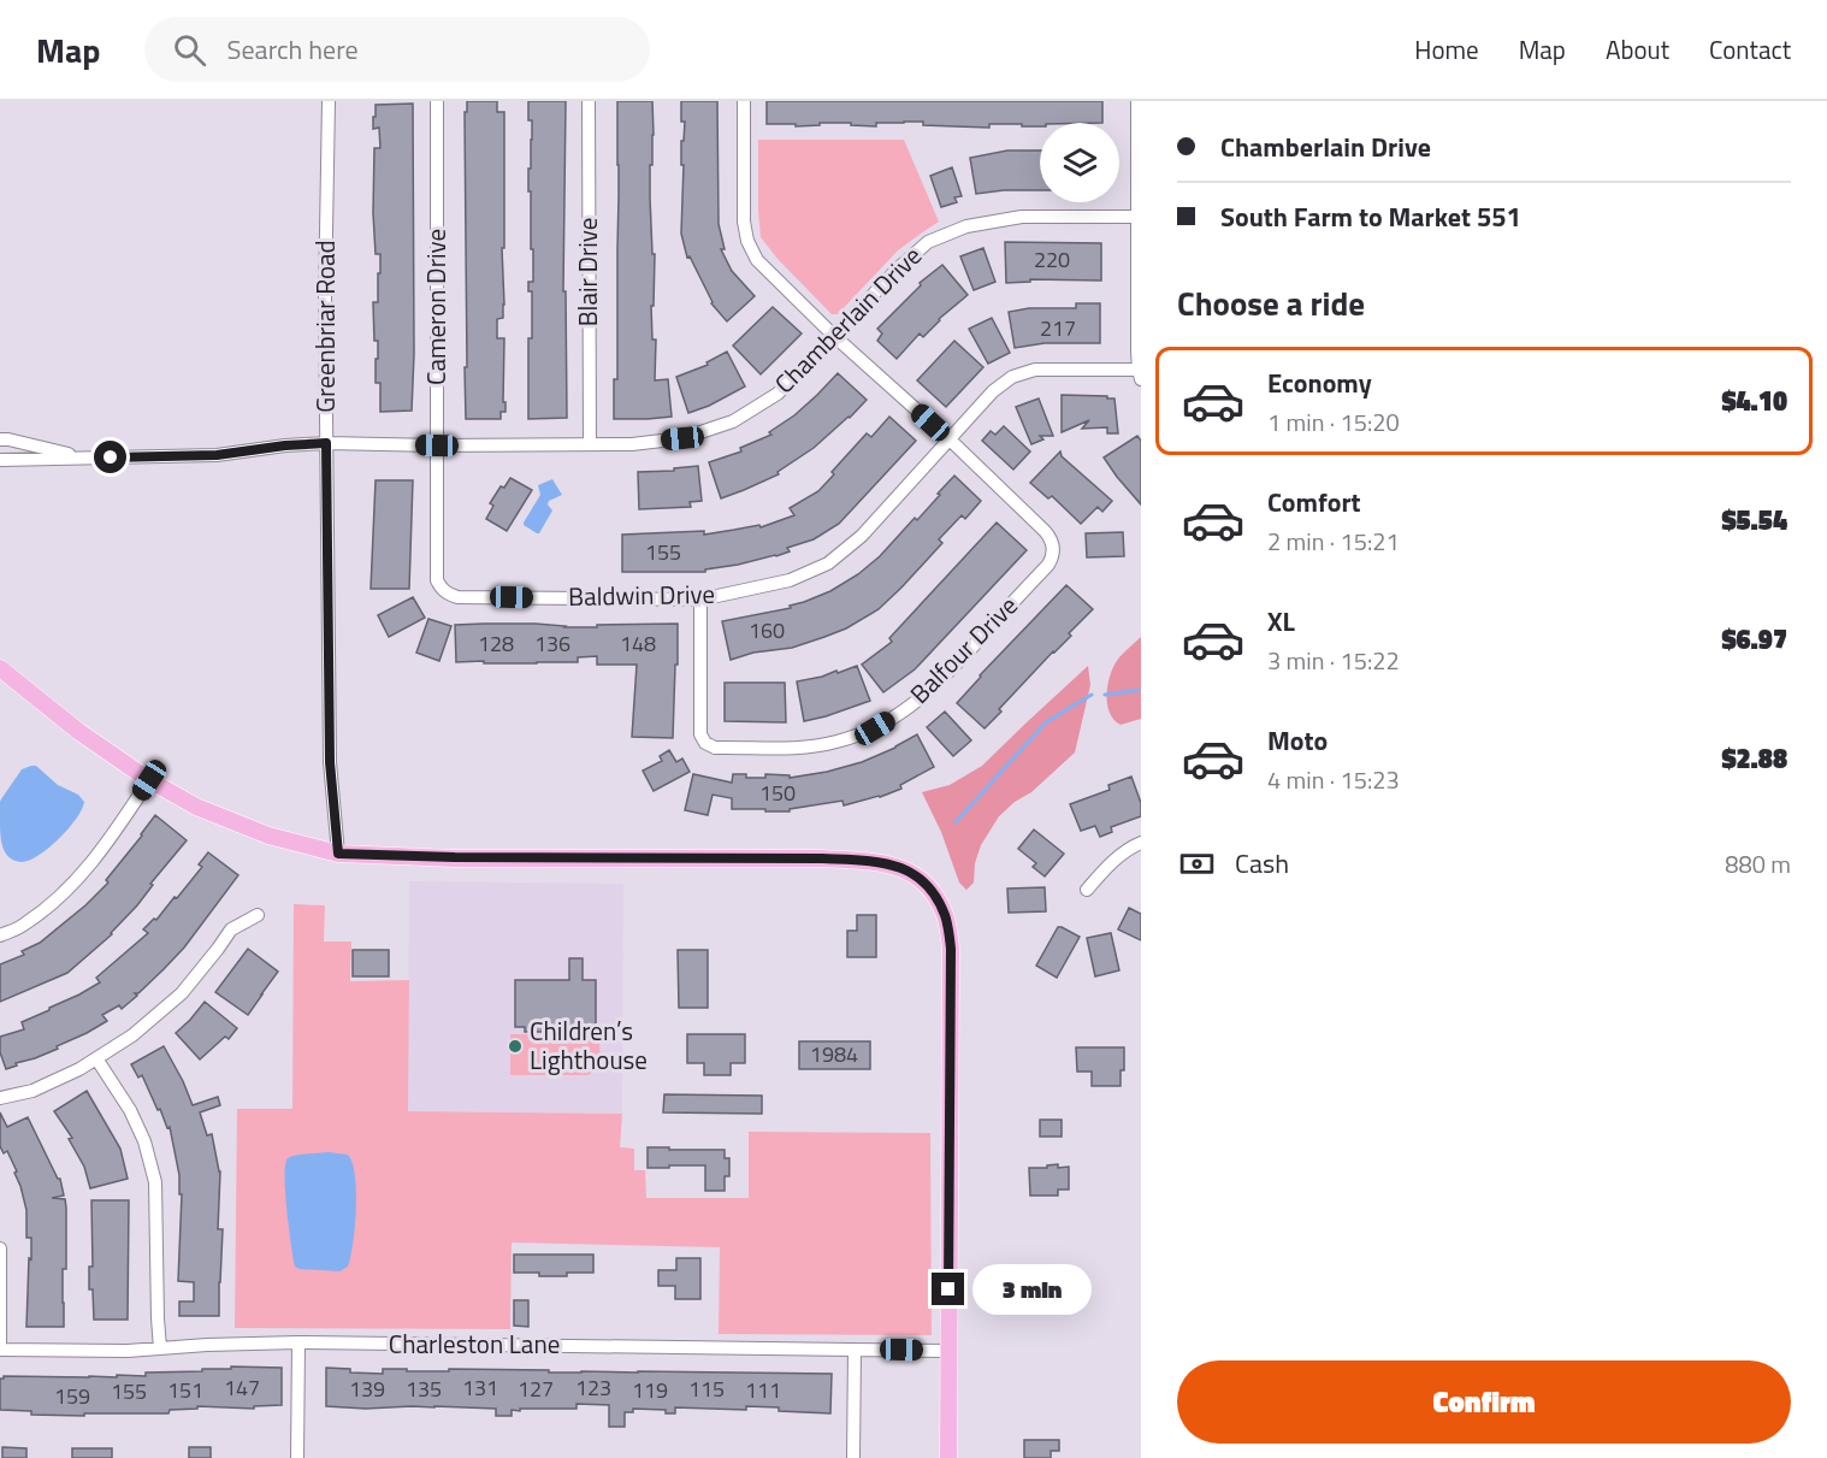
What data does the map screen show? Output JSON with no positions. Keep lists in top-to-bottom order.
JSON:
{
  "streets": {
    "street": [
      "Blair Drive",
      "Cameron Drive",
      "Chamberlain Drive",
      "Greenbriar Road",
      "Baldwin Drive",
      "Balfour Drive",
      "Charleston Lane"
    ]
  },
  "crossings": [
    ["Blair Drive", "Chamberlain Drive"],
    ["Cameron Drive", "Chamberlain Drive"],
    ["Cameron Drive", "Baldwin Drive"],
    ["Chamberlain Drive", "Greenbriar Road"],
    ["Baldwin Drive", "Balfour Drive"]
  ],
  "places": ["Children’s Lighthouse"],
  "house_numbers": [
    "220",
    "217",
    "155",
    "160",
    "128",
    "136",
    "148",
    "150",
    "1984",
    "147",
    "131",
    "123",
    "139",
    "135",
    "127",
    "115",
    "151",
    "119",
    "111",
    "155",
    "159"
  ],
  "page": {
    "header": "Map",
    "search": "Search here",
    "nav": [
      "Home",
      "Map",
      "About",
      "Contact"
    ],
    "banner": ["Chamberlain Drive", "South Farm to Market 551"],
    "heading": "Choose a ride",
    "list": [
      {
        "name": "Economy",
        "note": "1 min · 15:20",
        "value": "$4.10"
      },
      {
        "name": "Comfort",
        "note": "2 min · 15:21",
        "value": "$5.54"
      },
      {
        "name": "XL",
        "note": "3 min · 15:22",
        "value": "$6.97"
      },
      {
        "name": "Moto",
        "note": "4 min · 15:23",
        "value": "$2.88"
      }
    ],
    "pay": ["Cash", "880 m"],
    "bubble": "3 min",
    "buttons": "Confirm"
  }
}
